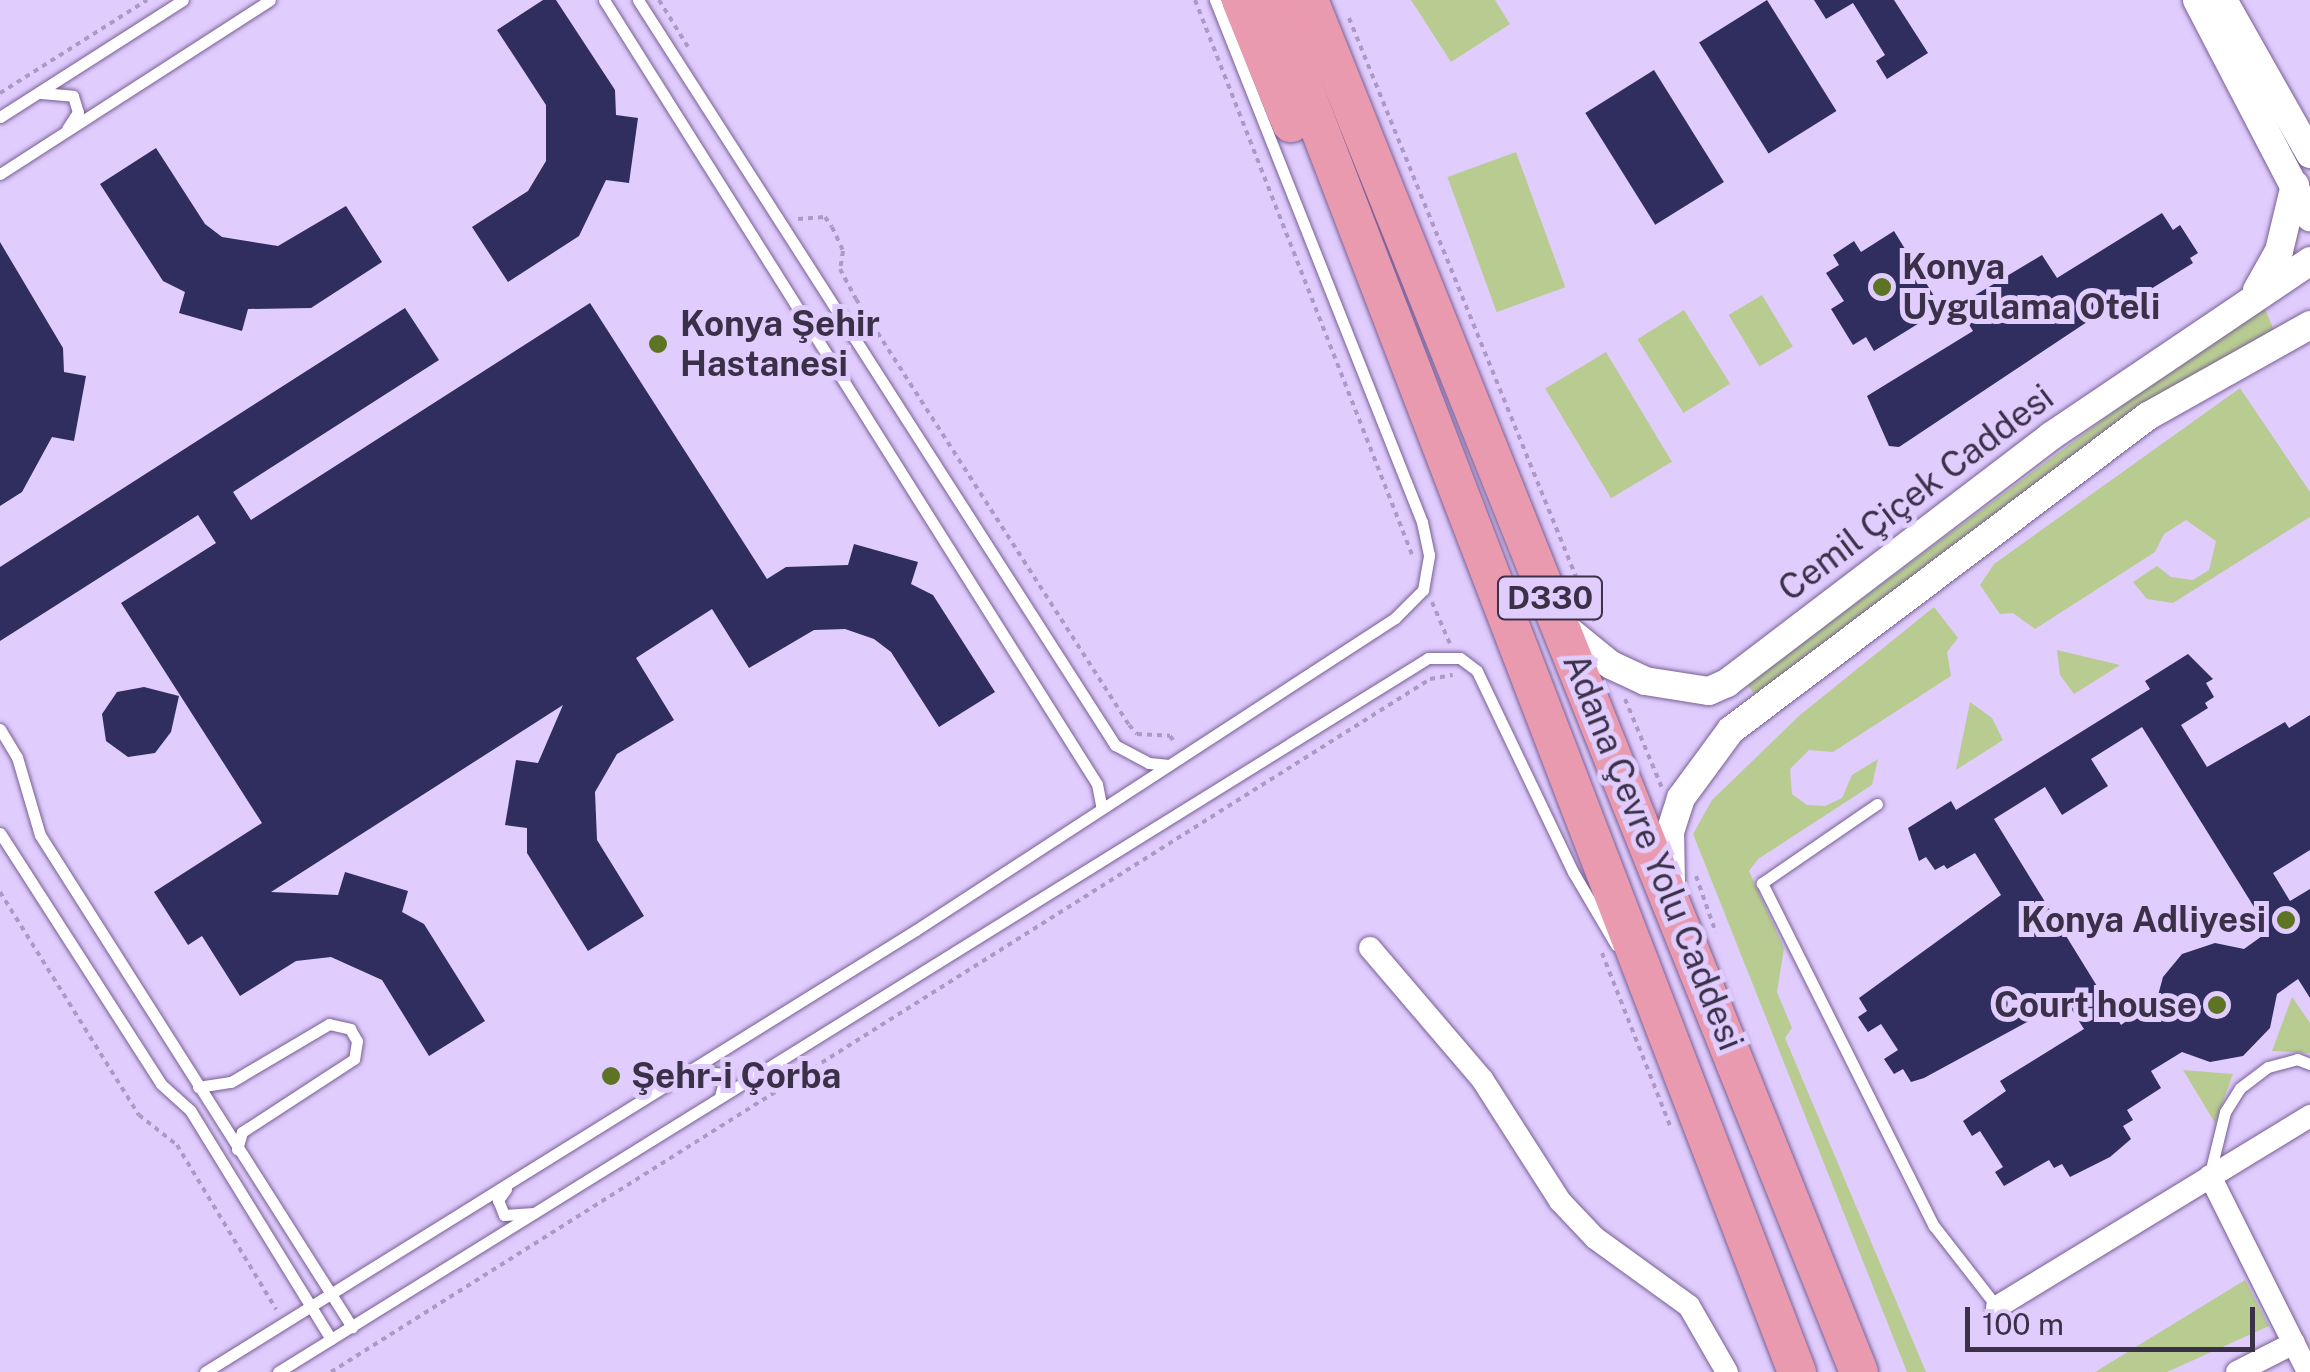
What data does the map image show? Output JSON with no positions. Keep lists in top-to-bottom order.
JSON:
{
  "streets": {
    "highway": ["D330", "Adana Çevre Yolu Caddesi"],
    "street": ["Cemil Çiçek Caddesi"]
  },
  "places": [
    "Konya Uygulama Oteli",
    "Konya Şehir Hastanesi",
    "Konya Adliyesi",
    "Court house",
    "Şehr-i Çorba"
  ],
  "scale_bar": "100 m"
}
